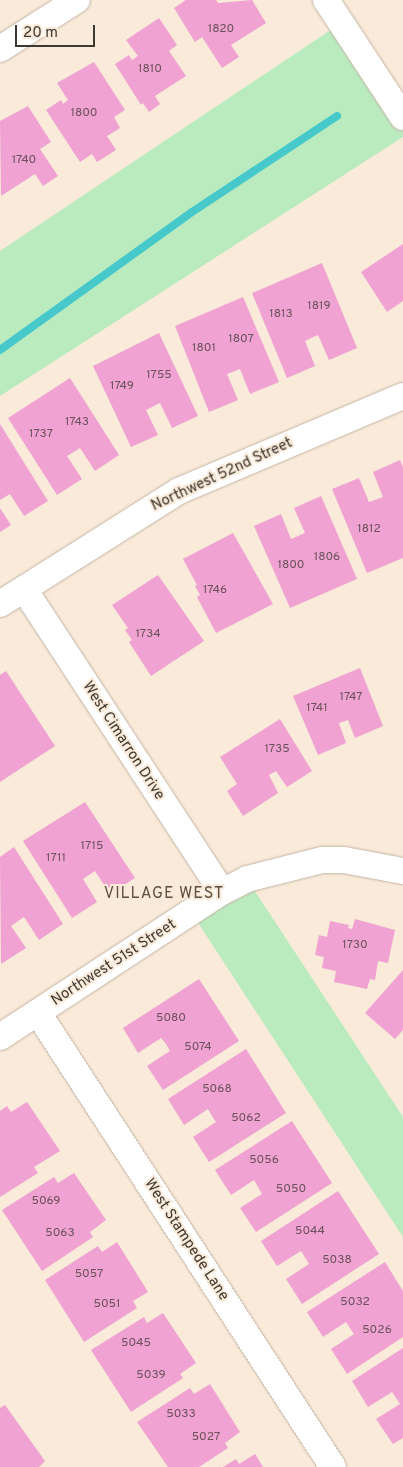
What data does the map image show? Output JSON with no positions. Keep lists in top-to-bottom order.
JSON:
{
  "streets": {
    "street": [
      "Northwest 52nd Street",
      "West Cimarron Drive",
      "Northwest 51st Street",
      "West Stampede Lane"
    ]
  },
  "crossings": [
    ["Northwest 52nd Street", "West Cimarron Drive"],
    ["West Cimarron Drive", "Northwest 51st Street"],
    ["Northwest 51st Street", "West Stampede Lane"]
  ],
  "districts": ["VILLAGE WEST"],
  "house_numbers": [
    "1820",
    "1810",
    "1800",
    "1740",
    "1819",
    "1813",
    "1807",
    "1801",
    "1755",
    "1749",
    "1743",
    "1737",
    "1812",
    "1806",
    "1800",
    "1746",
    "1734",
    "1747",
    "1741",
    "1735",
    "1715",
    "1711",
    "1730",
    "5080",
    "5074",
    "5068",
    "5062",
    "5056",
    "5050",
    "5069",
    "5044",
    "5063",
    "5038",
    "5057",
    "5032",
    "5051",
    "5026",
    "5045",
    "5039",
    "5033",
    "5027"
  ],
  "scale_bar": "20 m"
}
